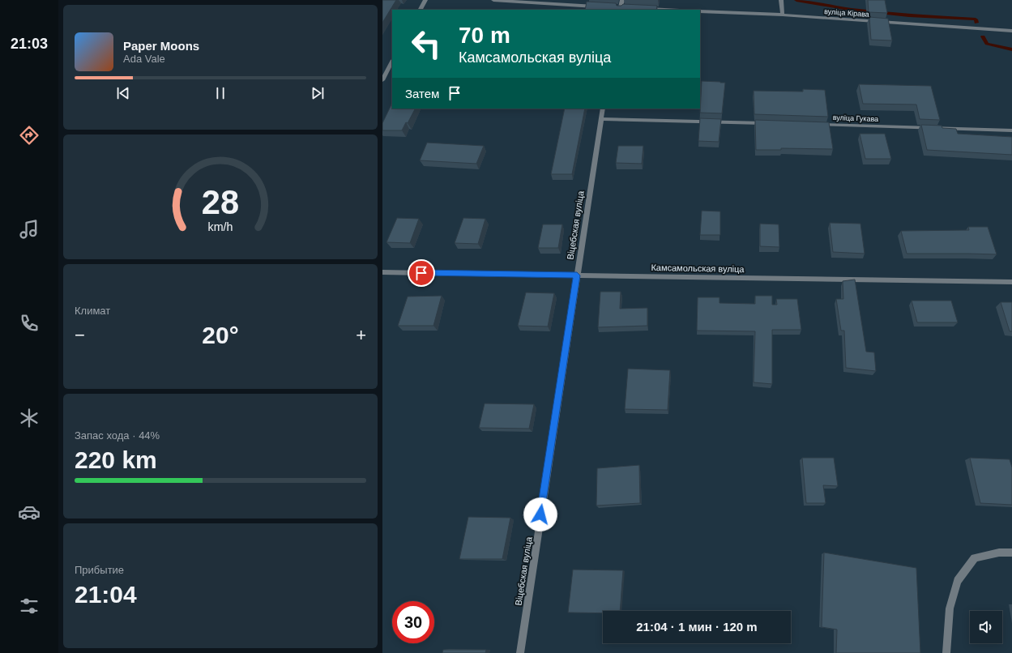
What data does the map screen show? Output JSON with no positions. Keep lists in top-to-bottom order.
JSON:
{
  "streets": {
    "street": [
      "вуліца Кірава",
      "вуліца Гукава",
      "Віцебская вуліца",
      "Камсамольская вуліца"
    ]
  },
  "crossings": [
    ["Віцебская вуліца", "Камсамольская вуліца"]
  ],
  "page": {
    "tabs": "21:03",
    "turn": ["70 m", "Камсамольская вуліца"],
    "song": ["Paper Moons", "Ada Vale"],
    "then": "Затем",
    "tile": [
      "Климат",
      ["Запас хода · 44%", "220 km"],
      ["Прибытие", "21:04"]
    ],
    "heat": ["−", "20°", "+"],
    "limit": "30",
    "trip": "21:04 · 1 мин · 120 m",
    "gauge": ["28", "km/h"]
  }
}
